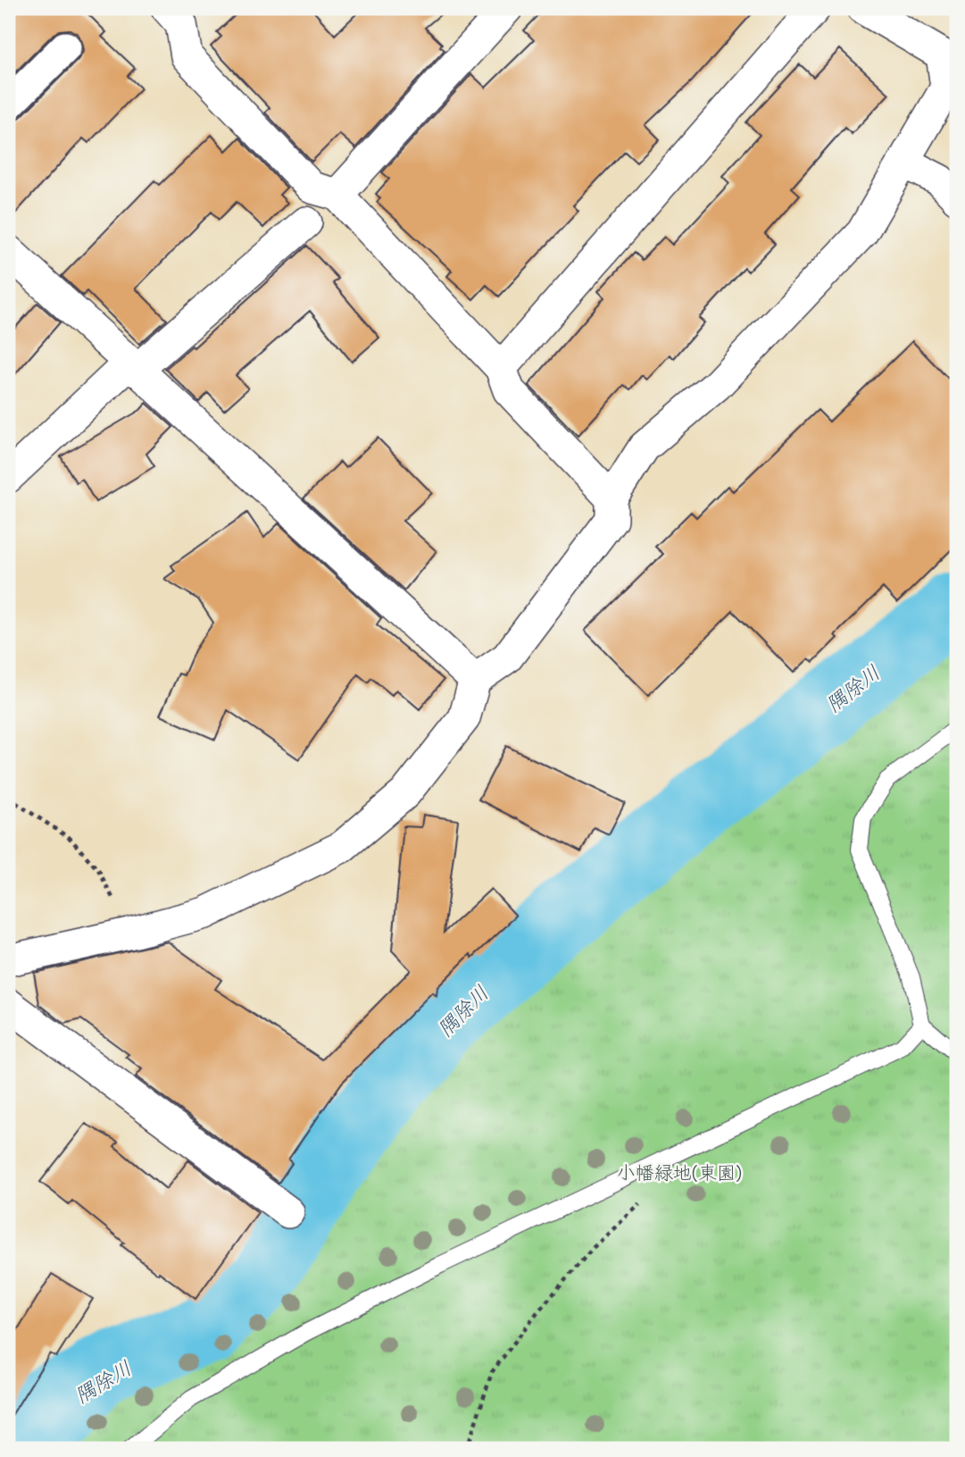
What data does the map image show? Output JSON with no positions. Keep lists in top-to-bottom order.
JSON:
{
  "water": ["隅除川"],
  "parks": ["小幡緑地(東園)"]
}
